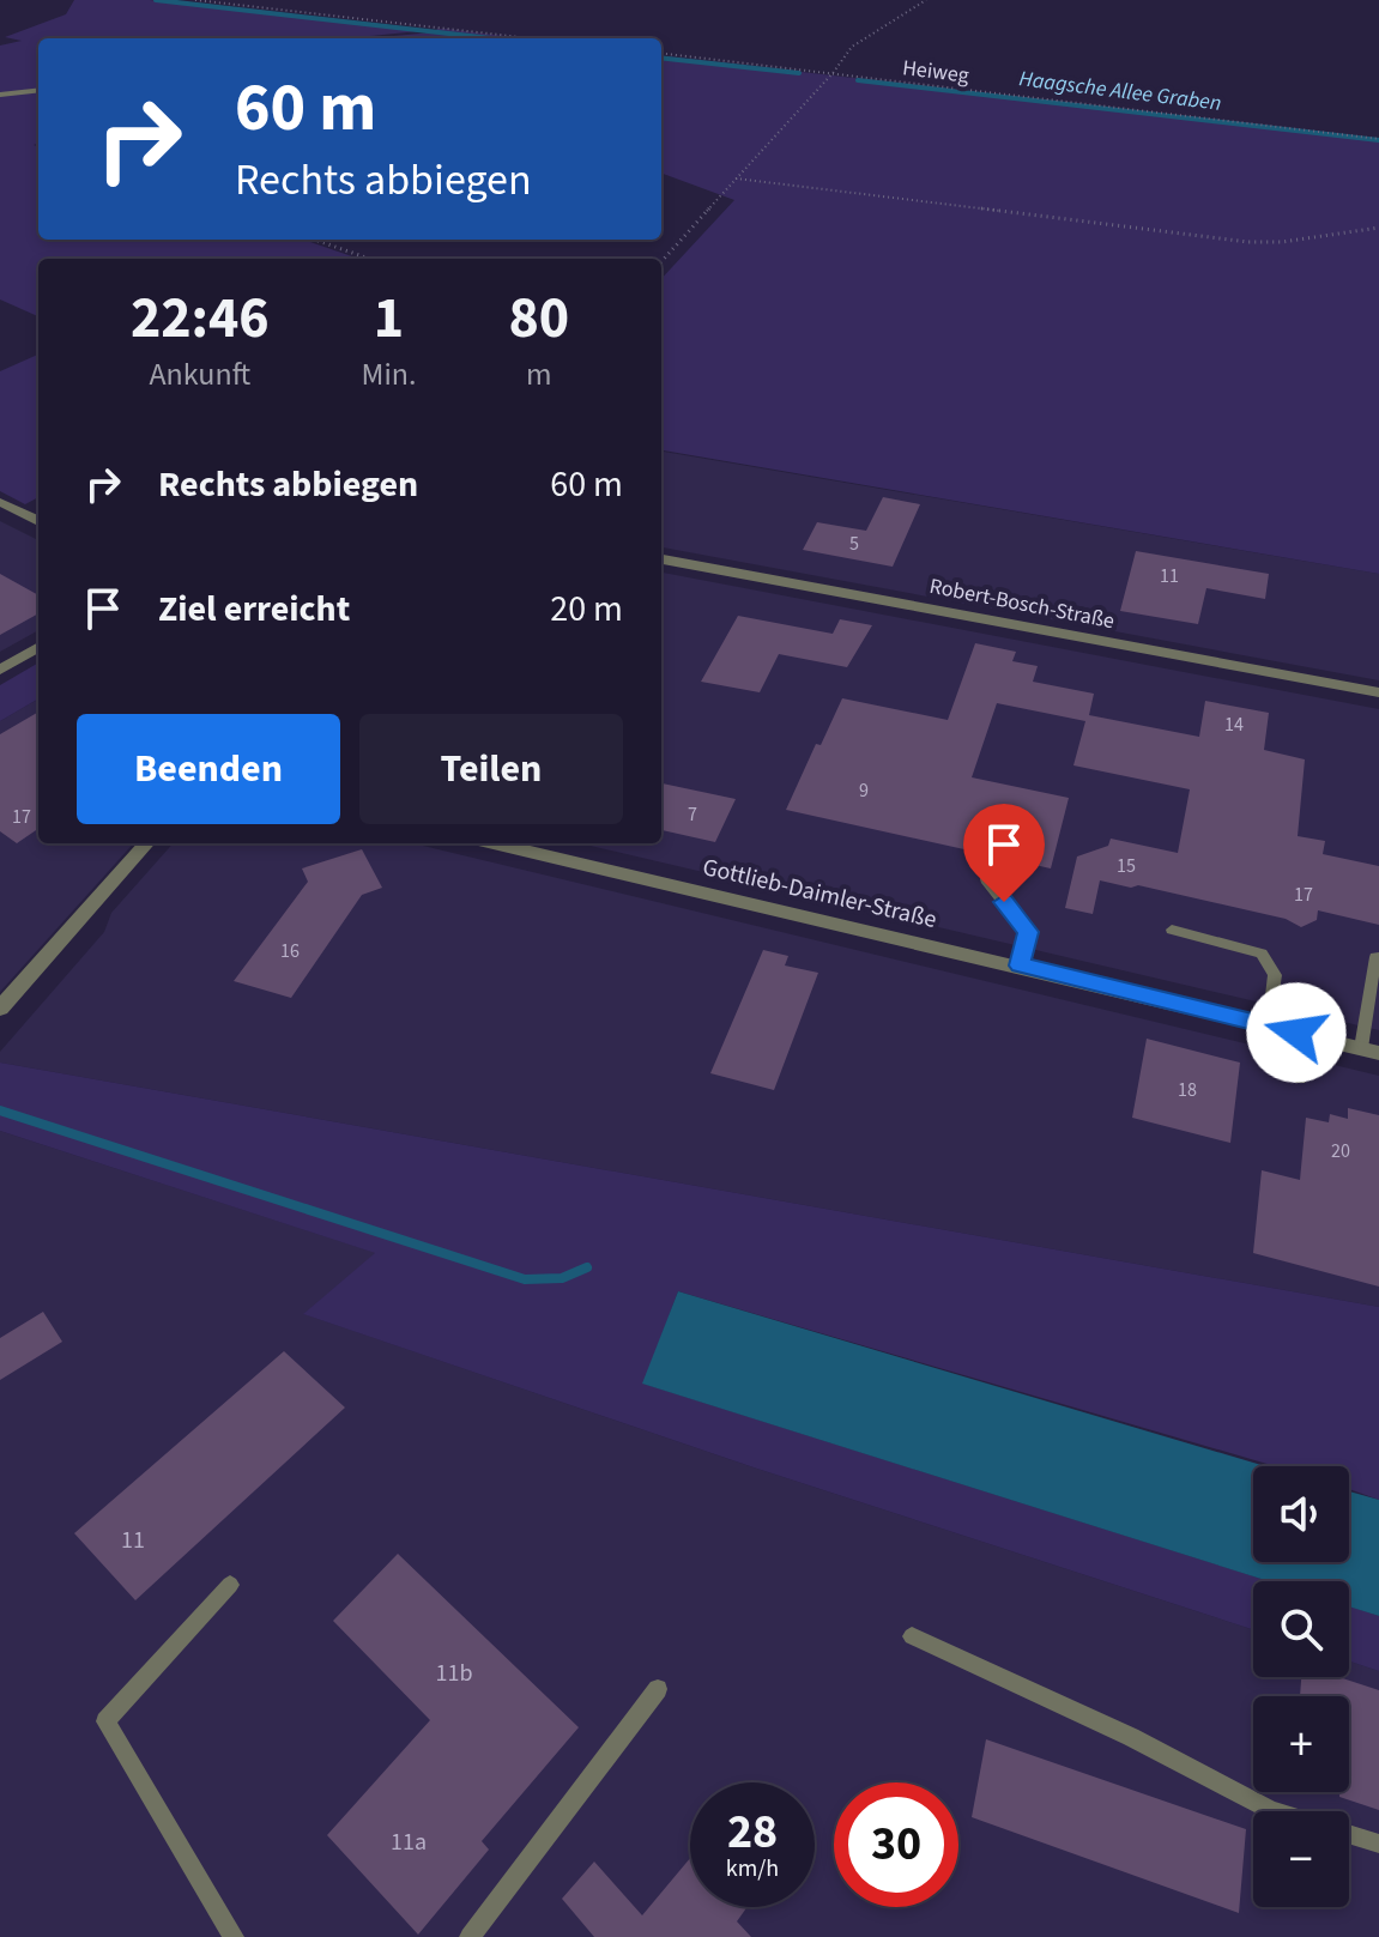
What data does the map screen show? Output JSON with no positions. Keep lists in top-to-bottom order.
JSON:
{
  "streets": {
    "street": ["Robert-Bosch-Straße", "Gottlieb-Daimler-Straße"],
    "path": ["Heiweg"]
  },
  "water": ["Haagsche Allee Graben"],
  "house_numbers": [
    "5",
    "11",
    "14",
    "9",
    "7",
    "17",
    "15",
    "17",
    "16",
    "18",
    "20",
    "11",
    "11b",
    "11a"
  ],
  "page": {
    "turn": ["60 m", "Rechts abbiegen"],
    "eta": [
      "22:46",
      "Ankunft",
      "1",
      "Min.",
      "80",
      "m"
    ],
    "list": [
      {
        "name": "Rechts abbiegen",
        "value": "60 m"
      },
      {
        "name": "Ziel erreicht",
        "value": "20 m"
      }
    ],
    "buttons": ["Beenden", "Teilen"],
    "map_buttons": ["+", "−"],
    "speed": "28 km/h",
    "limit": "30"
  }
}
